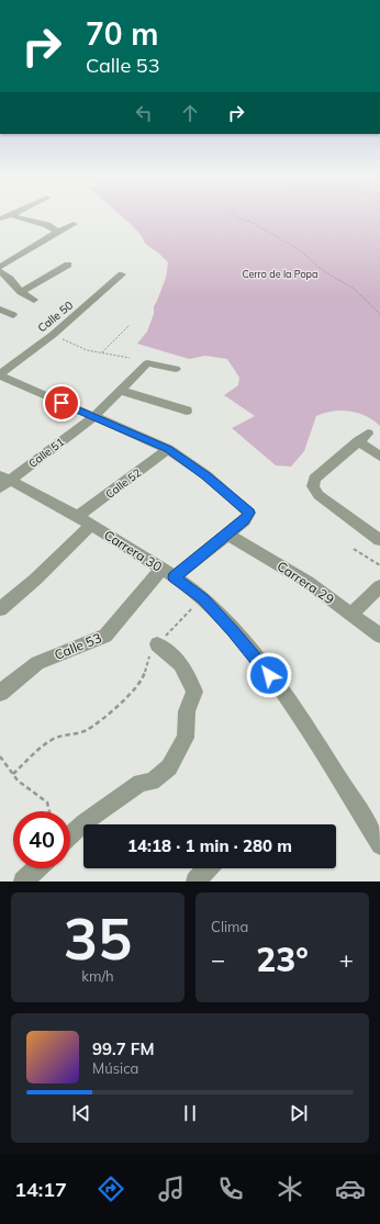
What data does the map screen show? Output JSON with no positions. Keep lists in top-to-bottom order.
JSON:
{
  "streets": {
    "street": [
      "Calle 50",
      "Calle 51",
      "Calle 52",
      "Carrera 30",
      "Carrera 29",
      "Calle 53"
    ]
  },
  "crossings": [
    ["Calle 51", "Carrera 30"],
    ["Calle 52", "Carrera 30"],
    ["Calle 52", "Calle 53"],
    ["Carrera 30", "Calle 53"],
    ["Carrera 29", "Calle 53"]
  ],
  "parks": ["Cerro de la Popa"],
  "page": {
    "turn": ["70 m", "Calle 53"],
    "limit": "40",
    "trip": "14:18 · 1 min · 280 m",
    "tile": [
      ["35", "km/h"],
      "Clima"
    ],
    "heat": ["−", "23°", "+"],
    "song": ["99.7 FM", "Música"],
    "tabs": "14:17"
  }
}
